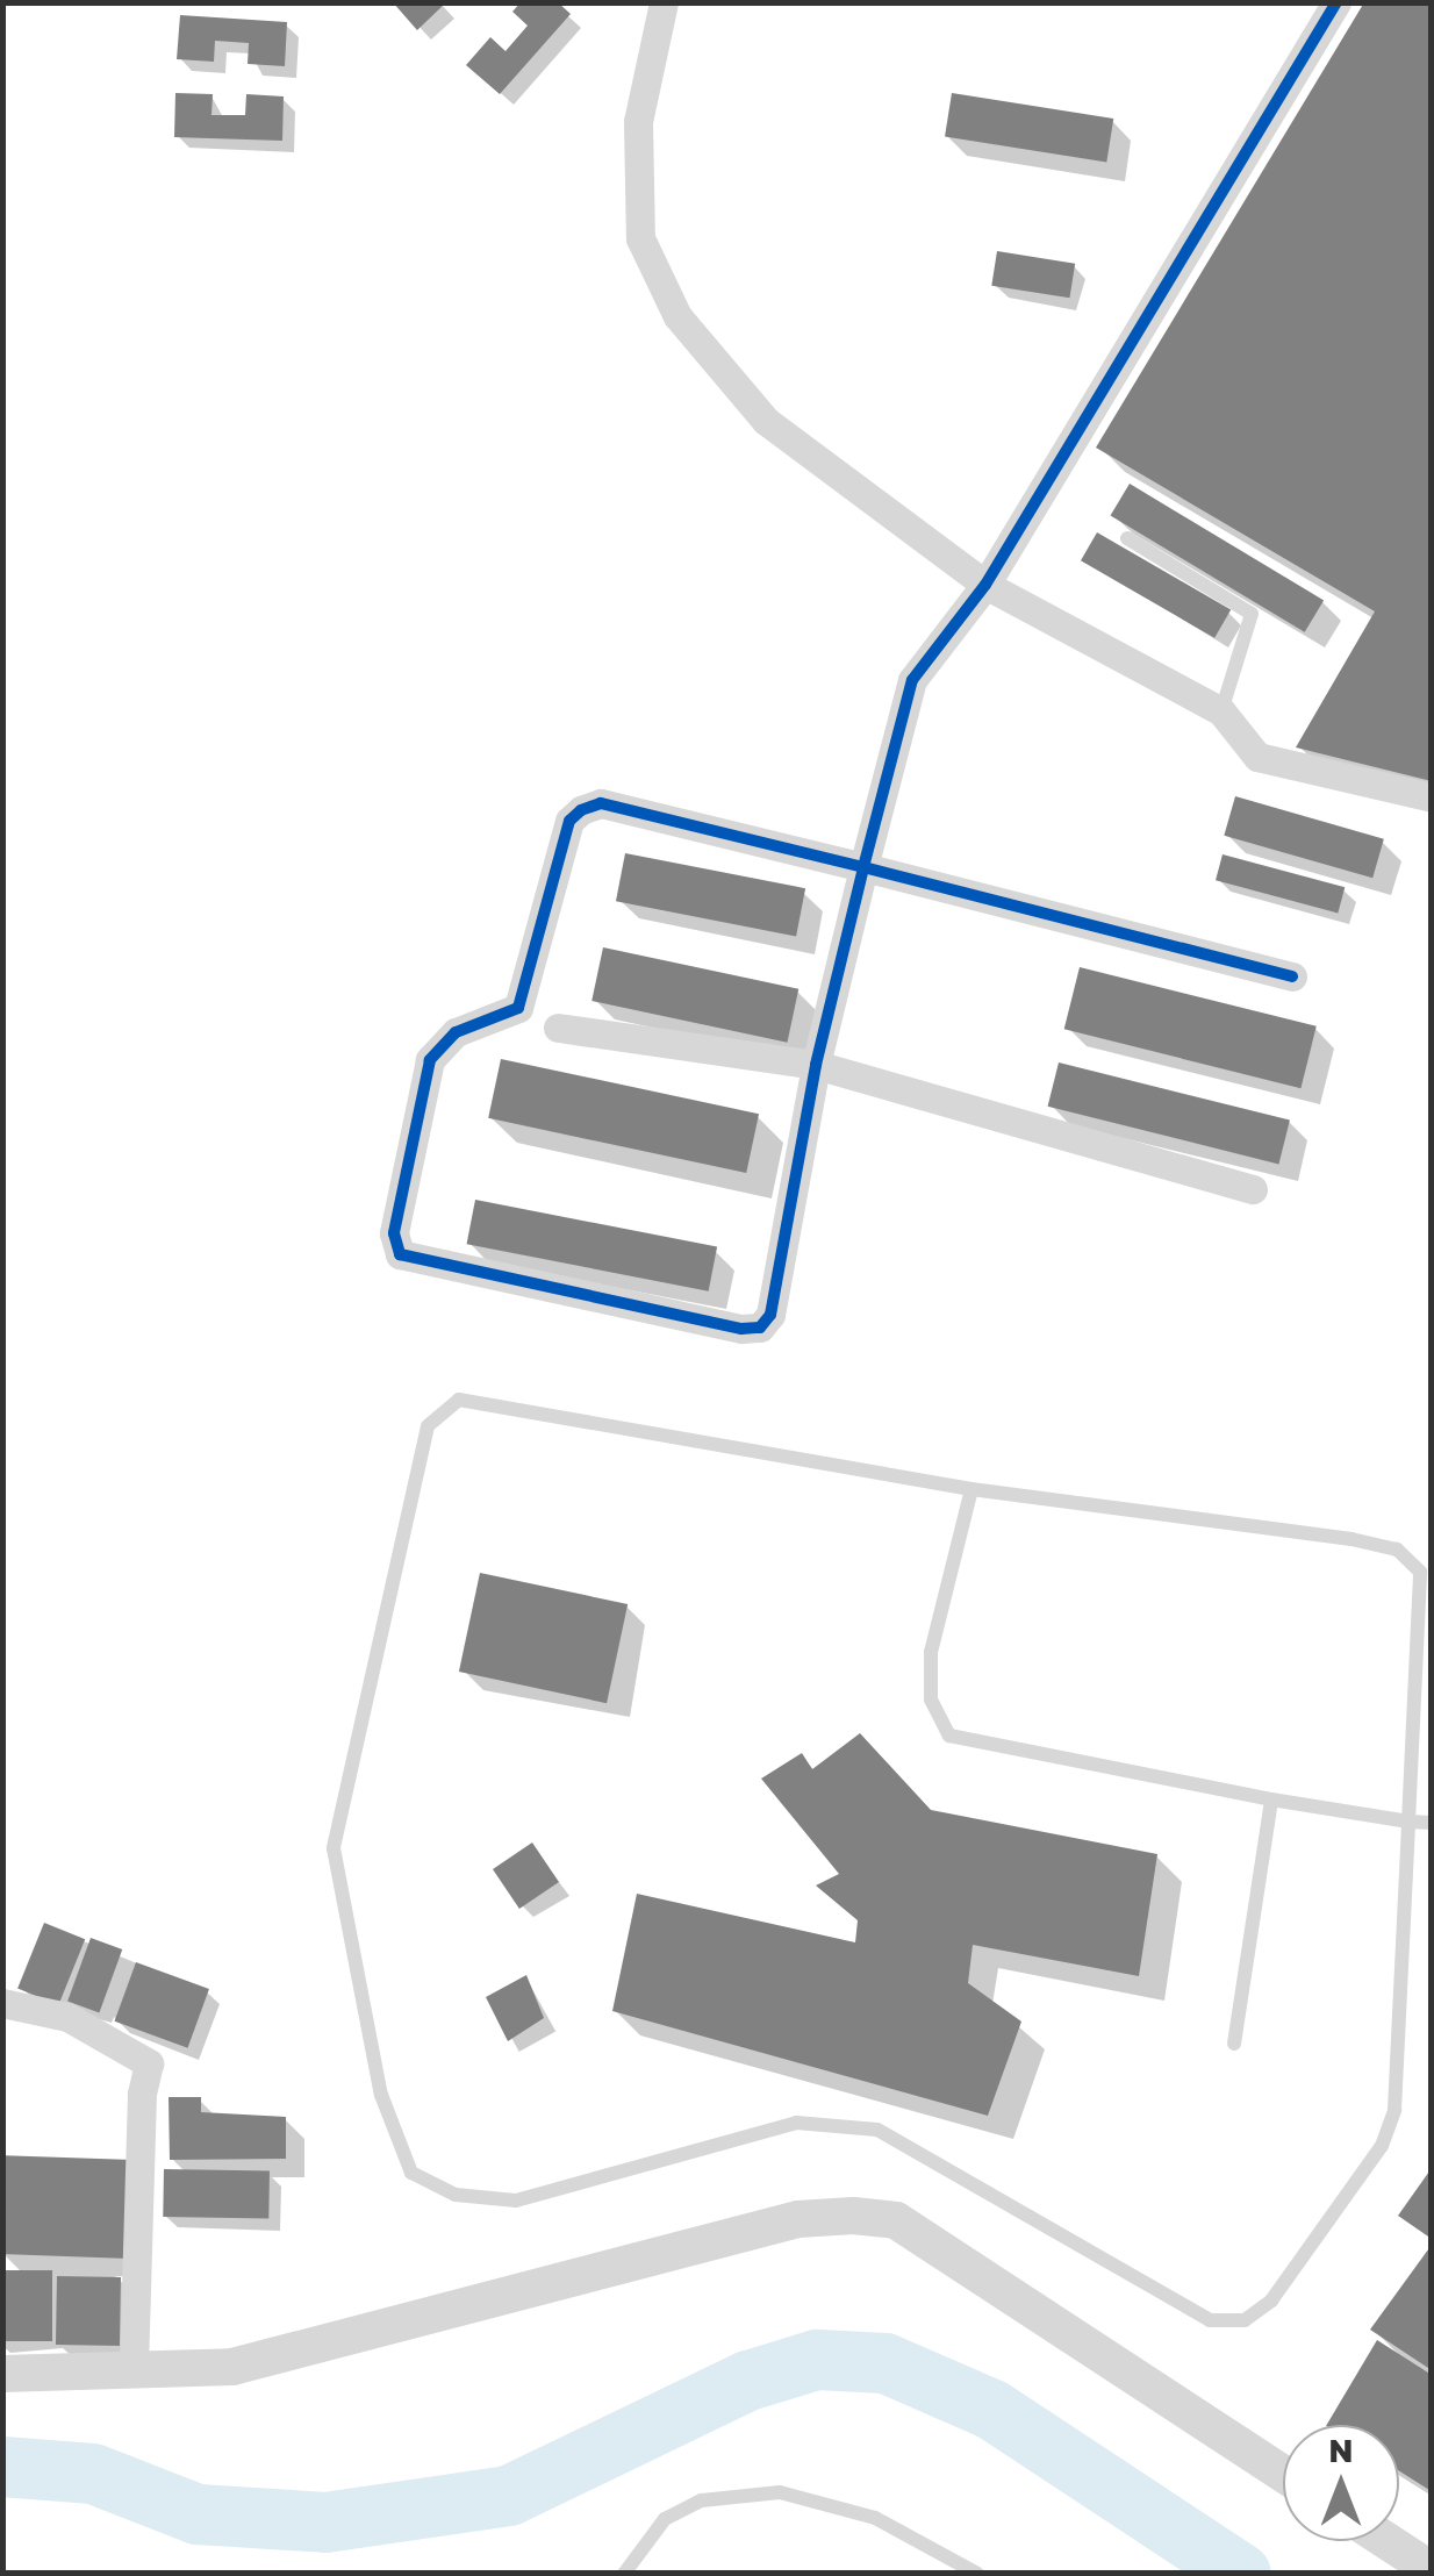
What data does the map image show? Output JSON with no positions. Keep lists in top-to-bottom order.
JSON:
{
  "north": "top"
}
